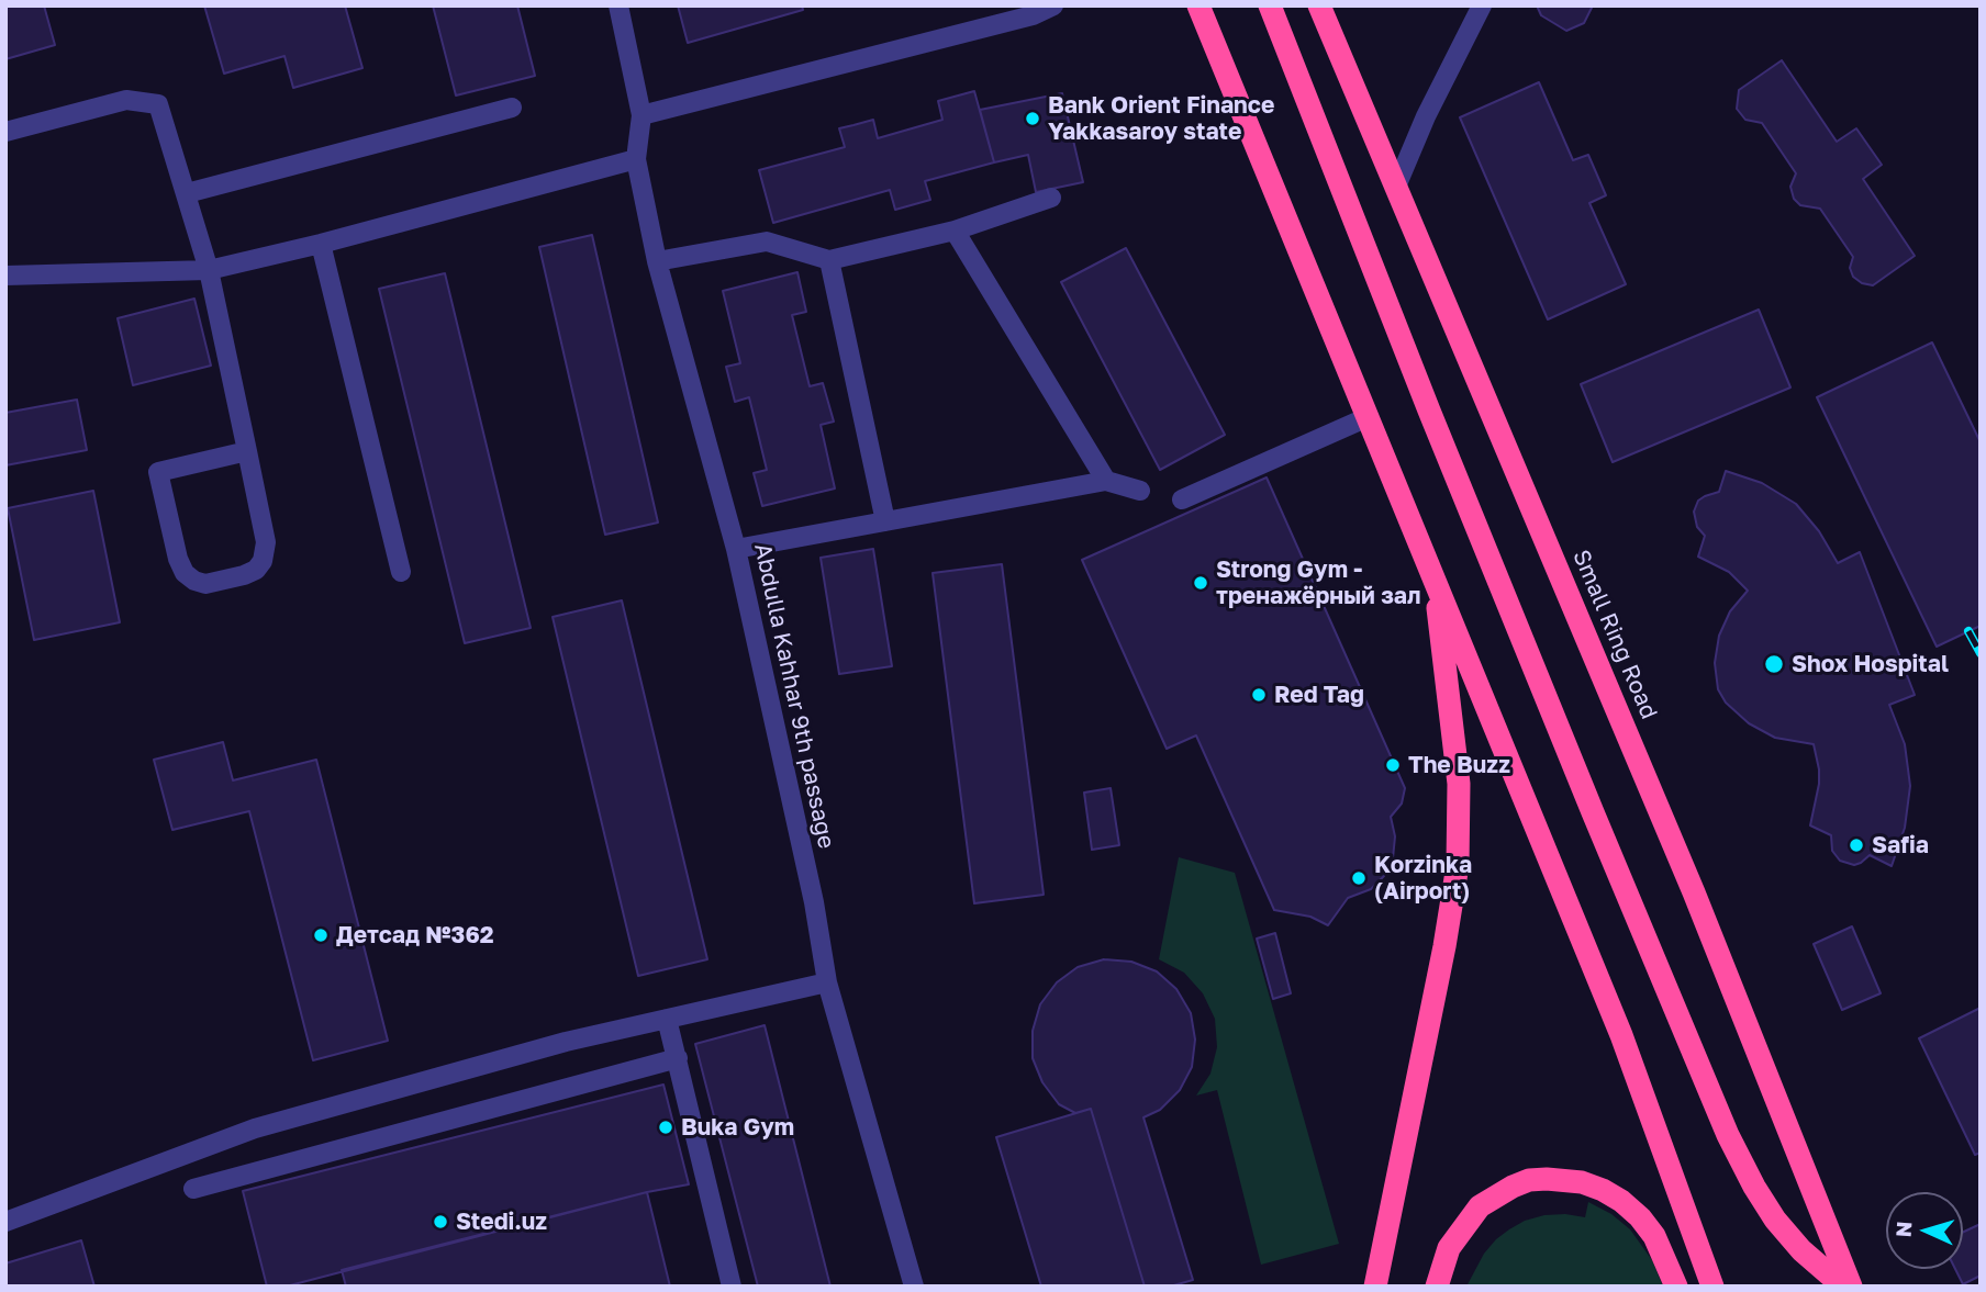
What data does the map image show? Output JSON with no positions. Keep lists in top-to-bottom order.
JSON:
{
  "streets": {
    "highway": ["Small Ring Road"],
    "street": ["Abdulla Kahhar 9th passage"]
  },
  "places": [
    "Bank Orient Finance Yakkasaroy state",
    "Strong Gym - тренажёрный зал",
    "Shox Hospital",
    "Red Tag",
    "The Buzz",
    "Safia",
    "Korzinka (Airport)",
    "Детсад №362",
    "Buka Gym",
    "Stedi.uz"
  ],
  "north": "left"
}
